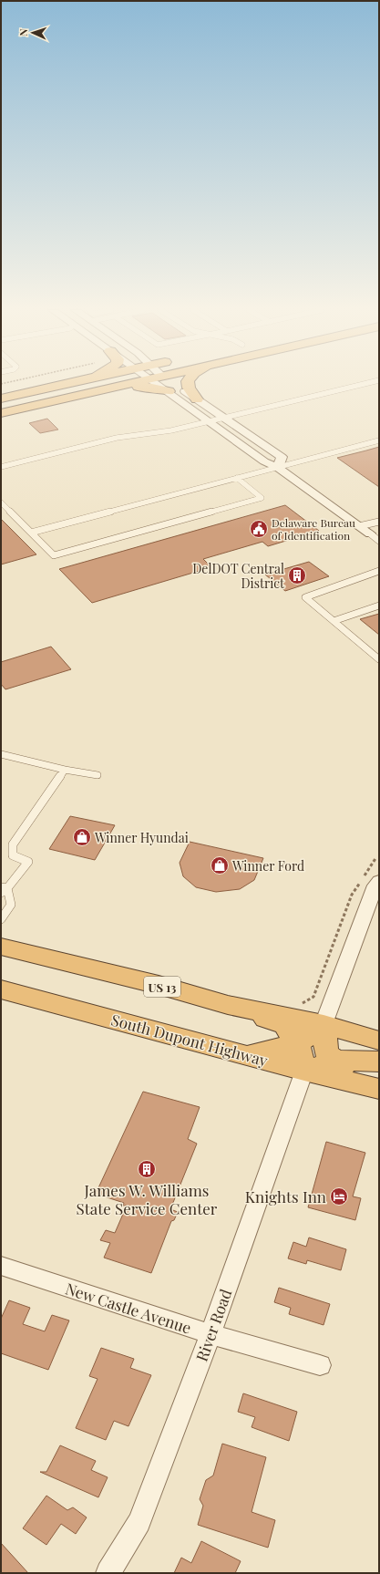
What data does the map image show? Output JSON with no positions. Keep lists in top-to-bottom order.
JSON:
{
  "streets": {
    "highway": ["US 13", "South Dupont Highway"],
    "street": ["New Castle Avenue", "River Road"]
  },
  "crossings": [
    ["South Dupont Highway", "River Road"],
    ["New Castle Avenue", "River Road"]
  ],
  "places": {
    "public building": ["Delaware Bureau of Identification"],
    "building": ["DelDOT Central District", "James W. Williams State Service Center"],
    "shop": ["Winner Hyundai", "Winner Ford"],
    "hotel": ["Knights Inn"]
  },
  "north": "left"
}
